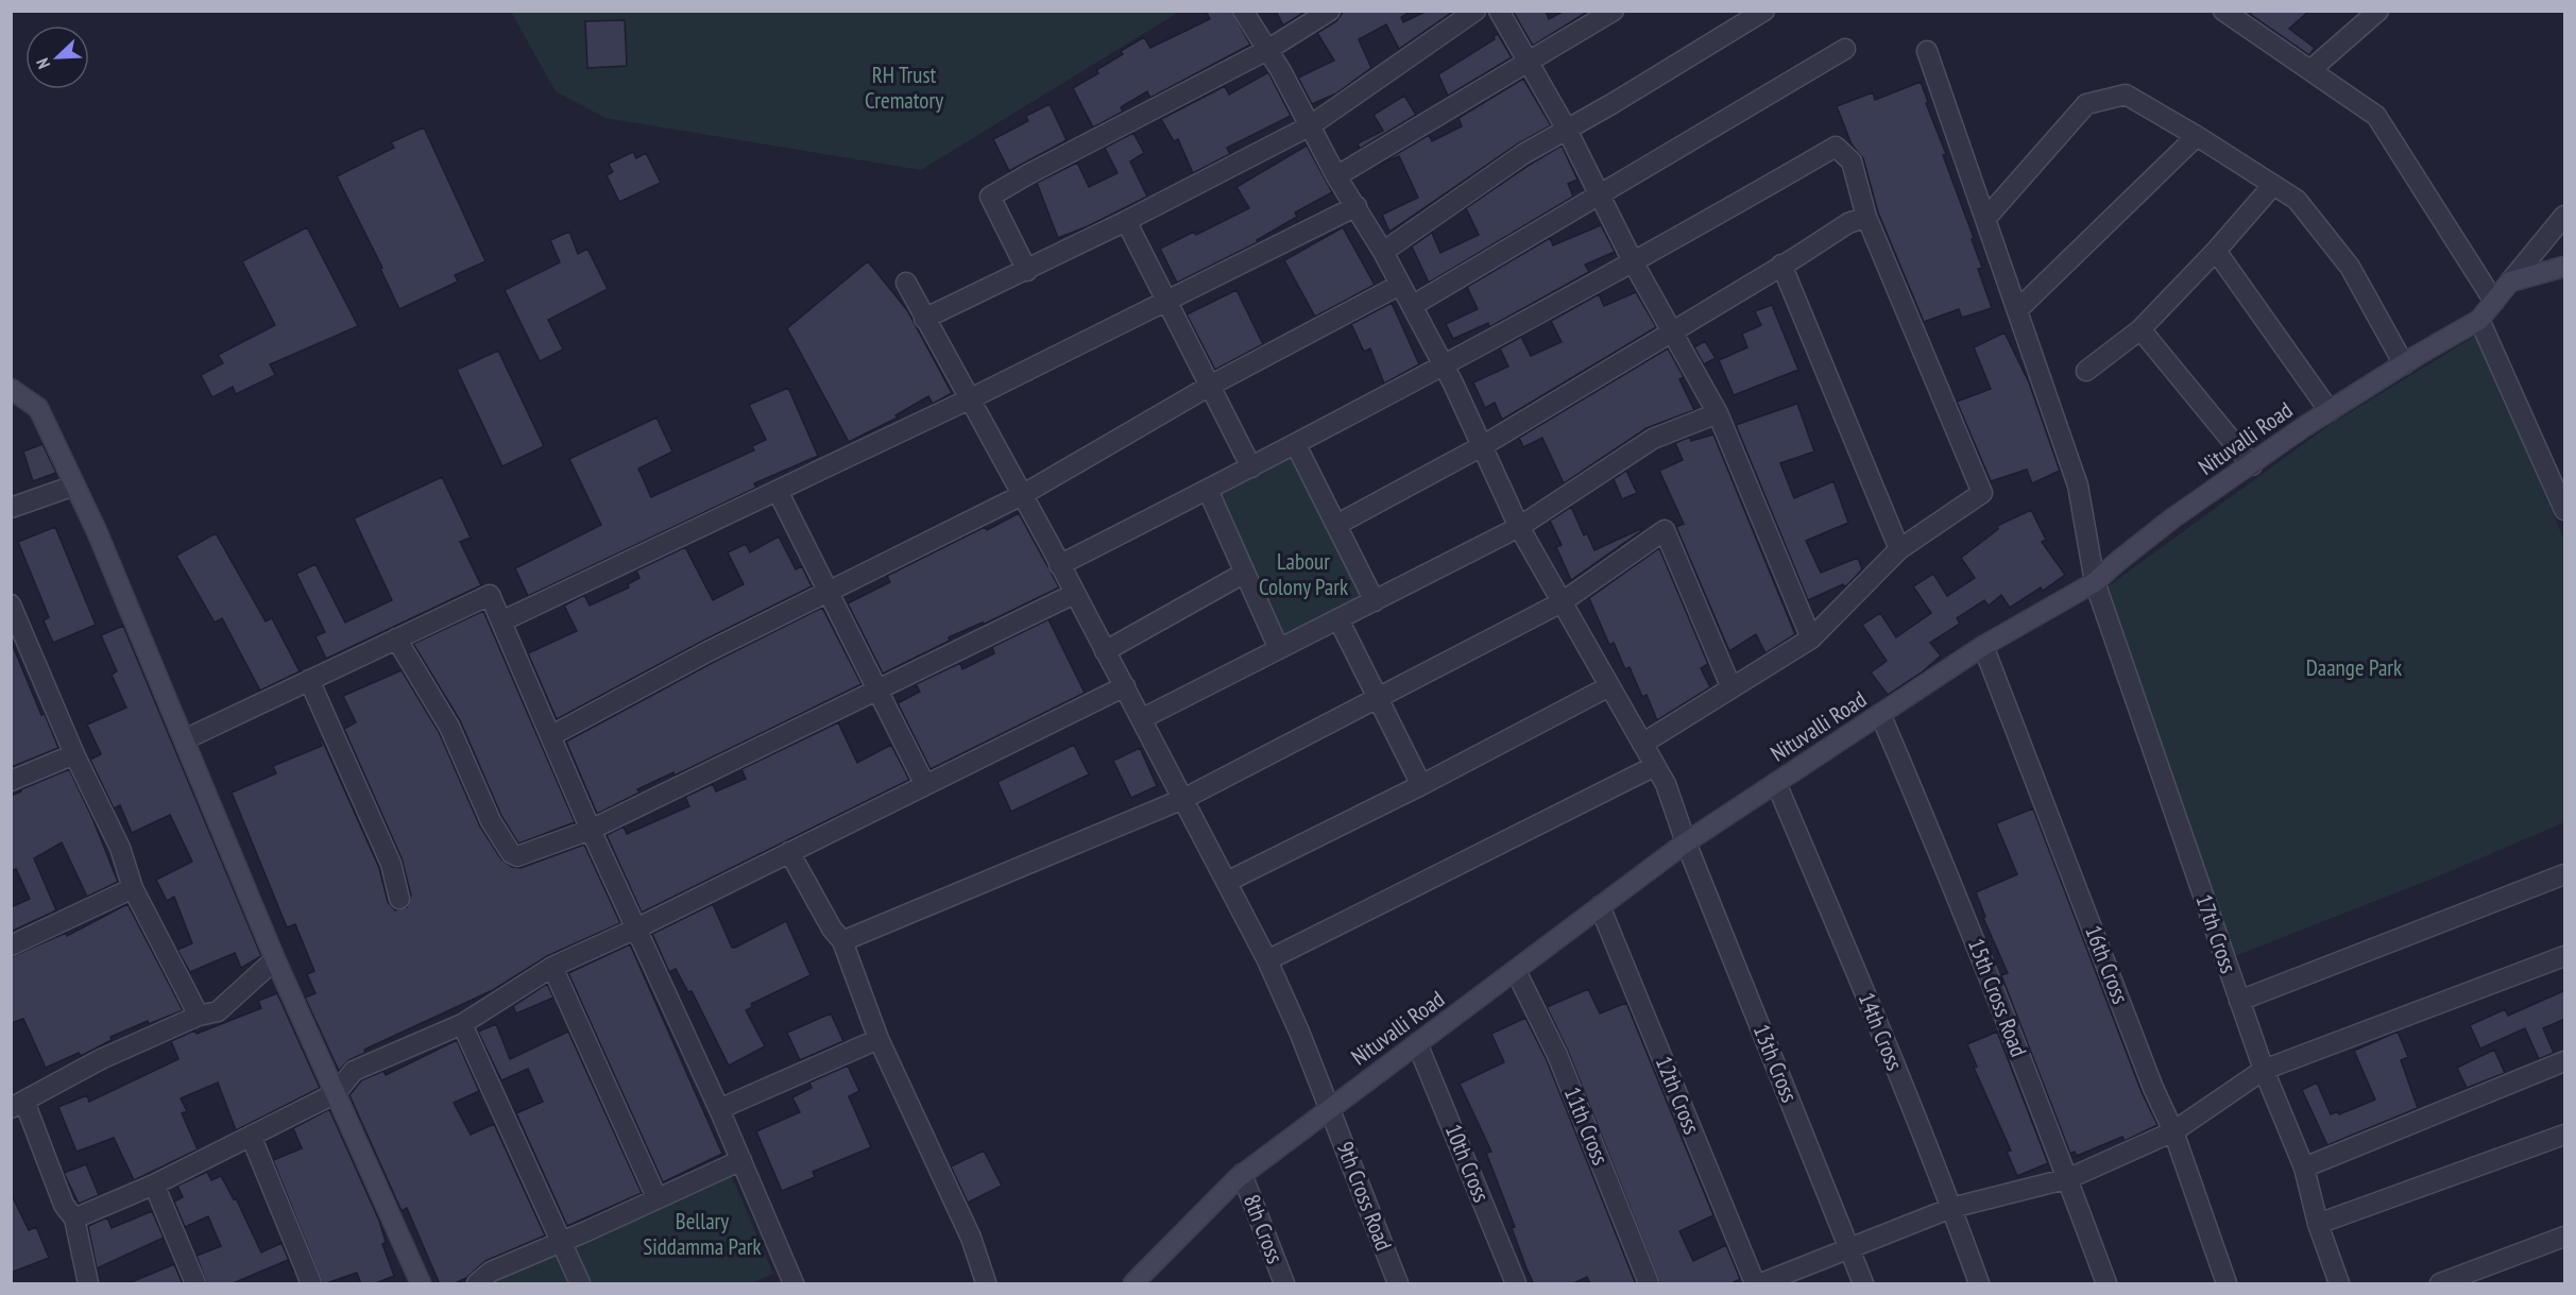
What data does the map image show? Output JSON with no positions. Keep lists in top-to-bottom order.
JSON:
{
  "streets": {
    "street": [
      "Nituvalli Road",
      "17th Cross",
      "16th Cross",
      "15th Cross Road",
      "14th Cross",
      "13th Cross",
      "12th Cross",
      "11th Cross",
      "10th Cross",
      "9th Cross Road",
      "8th Cross"
    ]
  },
  "crossings": [
    ["Nituvalli Road", "17th Cross"],
    ["Nituvalli Road", "16th Cross"],
    ["Nituvalli Road", "15th Cross Road"],
    ["Nituvalli Road", "14th Cross"],
    ["Nituvalli Road", "13th Cross"],
    ["Nituvalli Road", "12th Cross"],
    ["Nituvalli Road", "11th Cross"],
    ["Nituvalli Road", "10th Cross"],
    ["Nituvalli Road", "9th Cross Road"],
    ["Nituvalli Road", "8th Cross"]
  ],
  "parks": [
    "RH Trust Crematory",
    "Labour Colony Park",
    "Daange Park",
    "Bellary Siddamma Park"
  ],
  "north": "bottom left"
}
